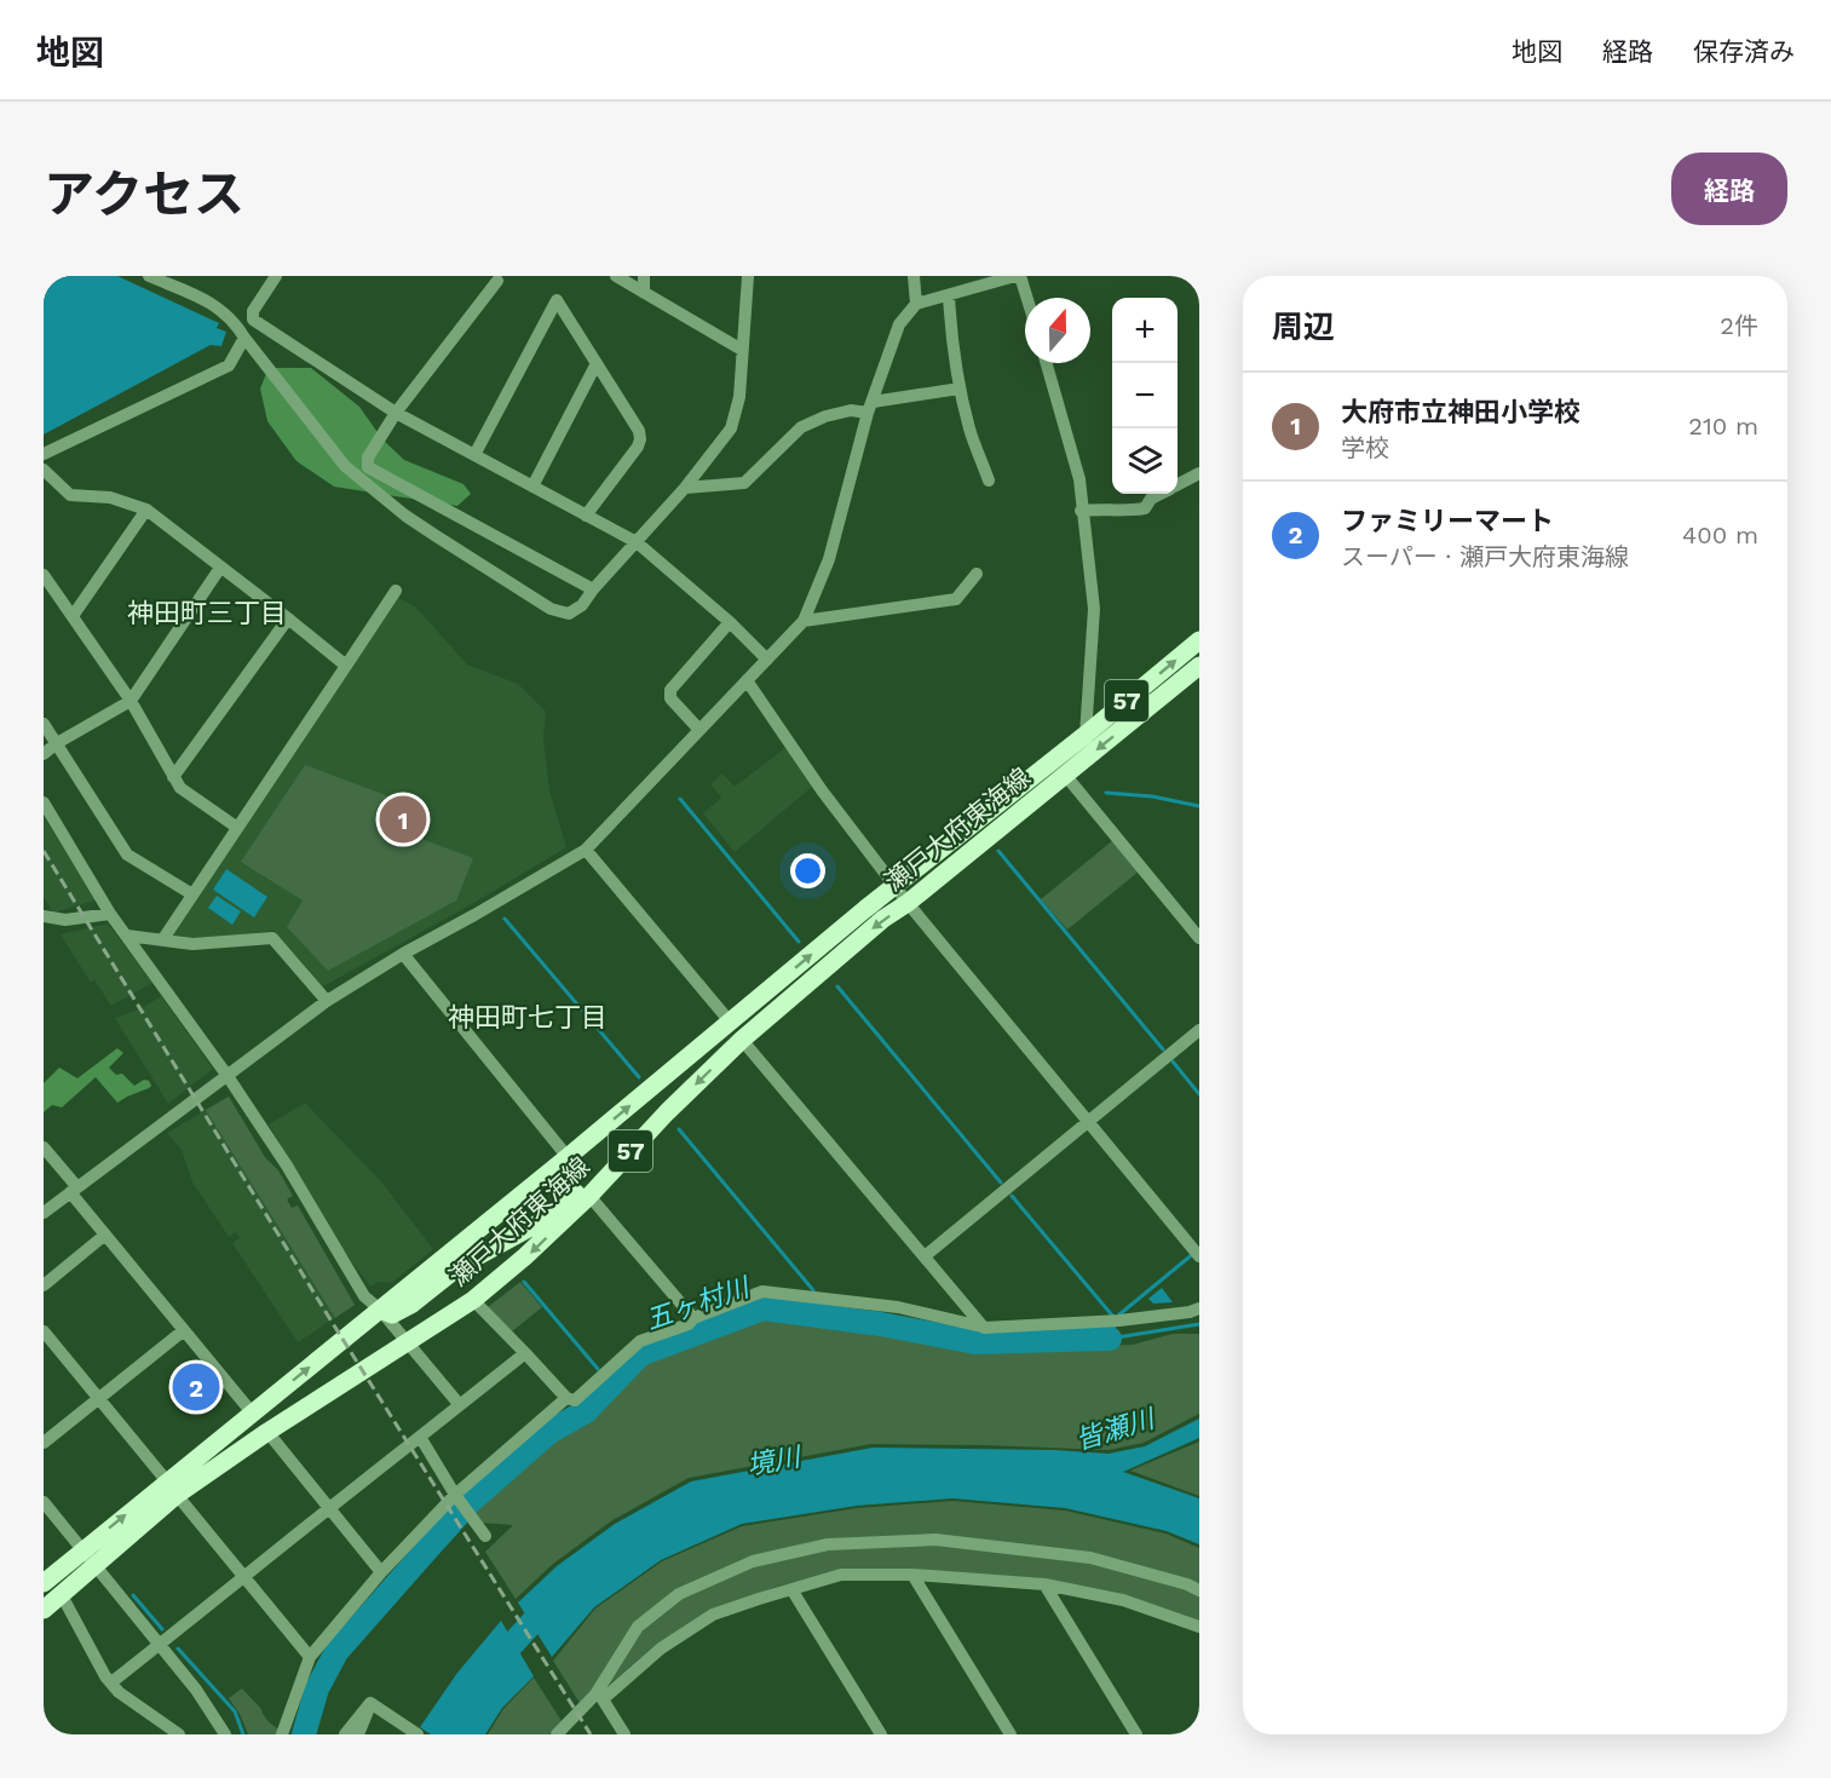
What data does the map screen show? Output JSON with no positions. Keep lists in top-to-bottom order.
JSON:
{
  "streets": {
    "main road": ["57", "瀬戸大府東海線"]
  },
  "crossings": [
    ["57", "瀬戸大府東海線"]
  ],
  "districts": ["神田町三丁目", "神田町七丁目"],
  "water": ["五ヶ村川", "皆瀬川", "境川"],
  "north": "top",
  "page": {
    "header": "地図",
    "nav": ["地図", "経路", "保存済み"],
    "title": "アクセス",
    "buttons": "経路",
    "heading": ["周辺", "2件"],
    "map_buttons": ["+", "−"],
    "list": [
      {
        "mark": "1",
        "name": "大府市立神田小学校",
        "note": "学校",
        "value": "210 m"
      },
      {
        "mark": "2",
        "name": "ファミリーマート",
        "note": "スーパー · 瀬戸大府東海線",
        "value": "400 m"
      }
    ],
    "pins": ["1", "2"]
  }
}
